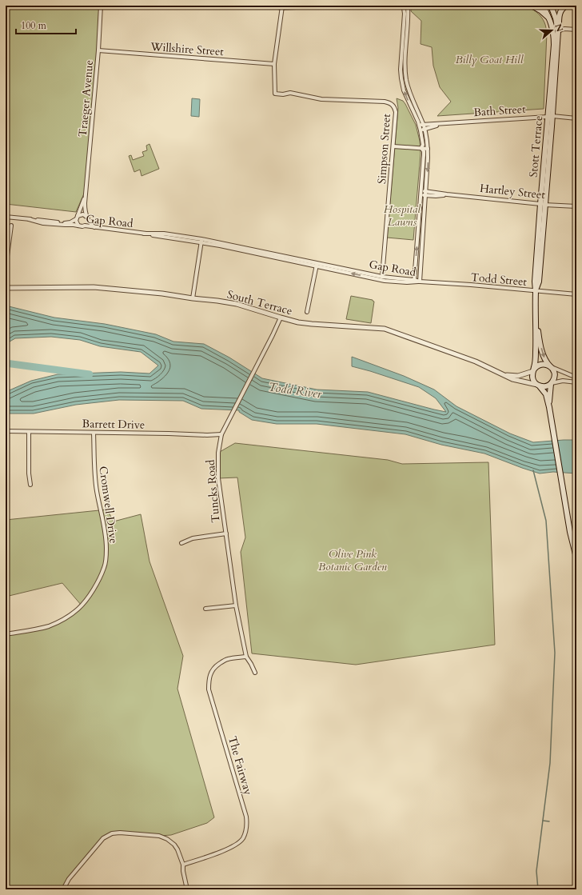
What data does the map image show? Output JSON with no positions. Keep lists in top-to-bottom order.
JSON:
{
  "streets": {
    "main road": ["Stott Terrace"],
    "street": [
      "Willshire Street",
      "Traeger Avenue",
      "Bath Street",
      "Simpson Street",
      "Hartley Street",
      "Gap Road",
      "Todd Street",
      "South Terrace",
      "Barrett Drive",
      "Tuncks Road",
      "Cromwell Drive",
      "The Fairway"
    ]
  },
  "crossings": [
    ["Willshire Street", "Traeger Avenue"],
    ["Willshire Street", "Simpson Street"],
    ["Traeger Avenue", "Gap Road"],
    ["Bath Street", "Stott Terrace"],
    ["Stott Terrace", "Hartley Street"],
    ["Stott Terrace", "Todd Street"],
    ["Stott Terrace", "South Terrace"],
    ["Simpson Street", "Gap Road"],
    ["Gap Road", "Todd Street"],
    ["South Terrace", "Tuncks Road"],
    ["Barrett Drive", "Tuncks Road"],
    ["Barrett Drive", "Cromwell Drive"],
    ["Tuncks Road", "The Fairway"]
  ],
  "water": ["Todd River"],
  "parks": ["Billy Goat Hill", "Hospital Lawns", "Olive Pink Botanic Garden"],
  "scale_bar": "100 m",
  "north": "right"
}
